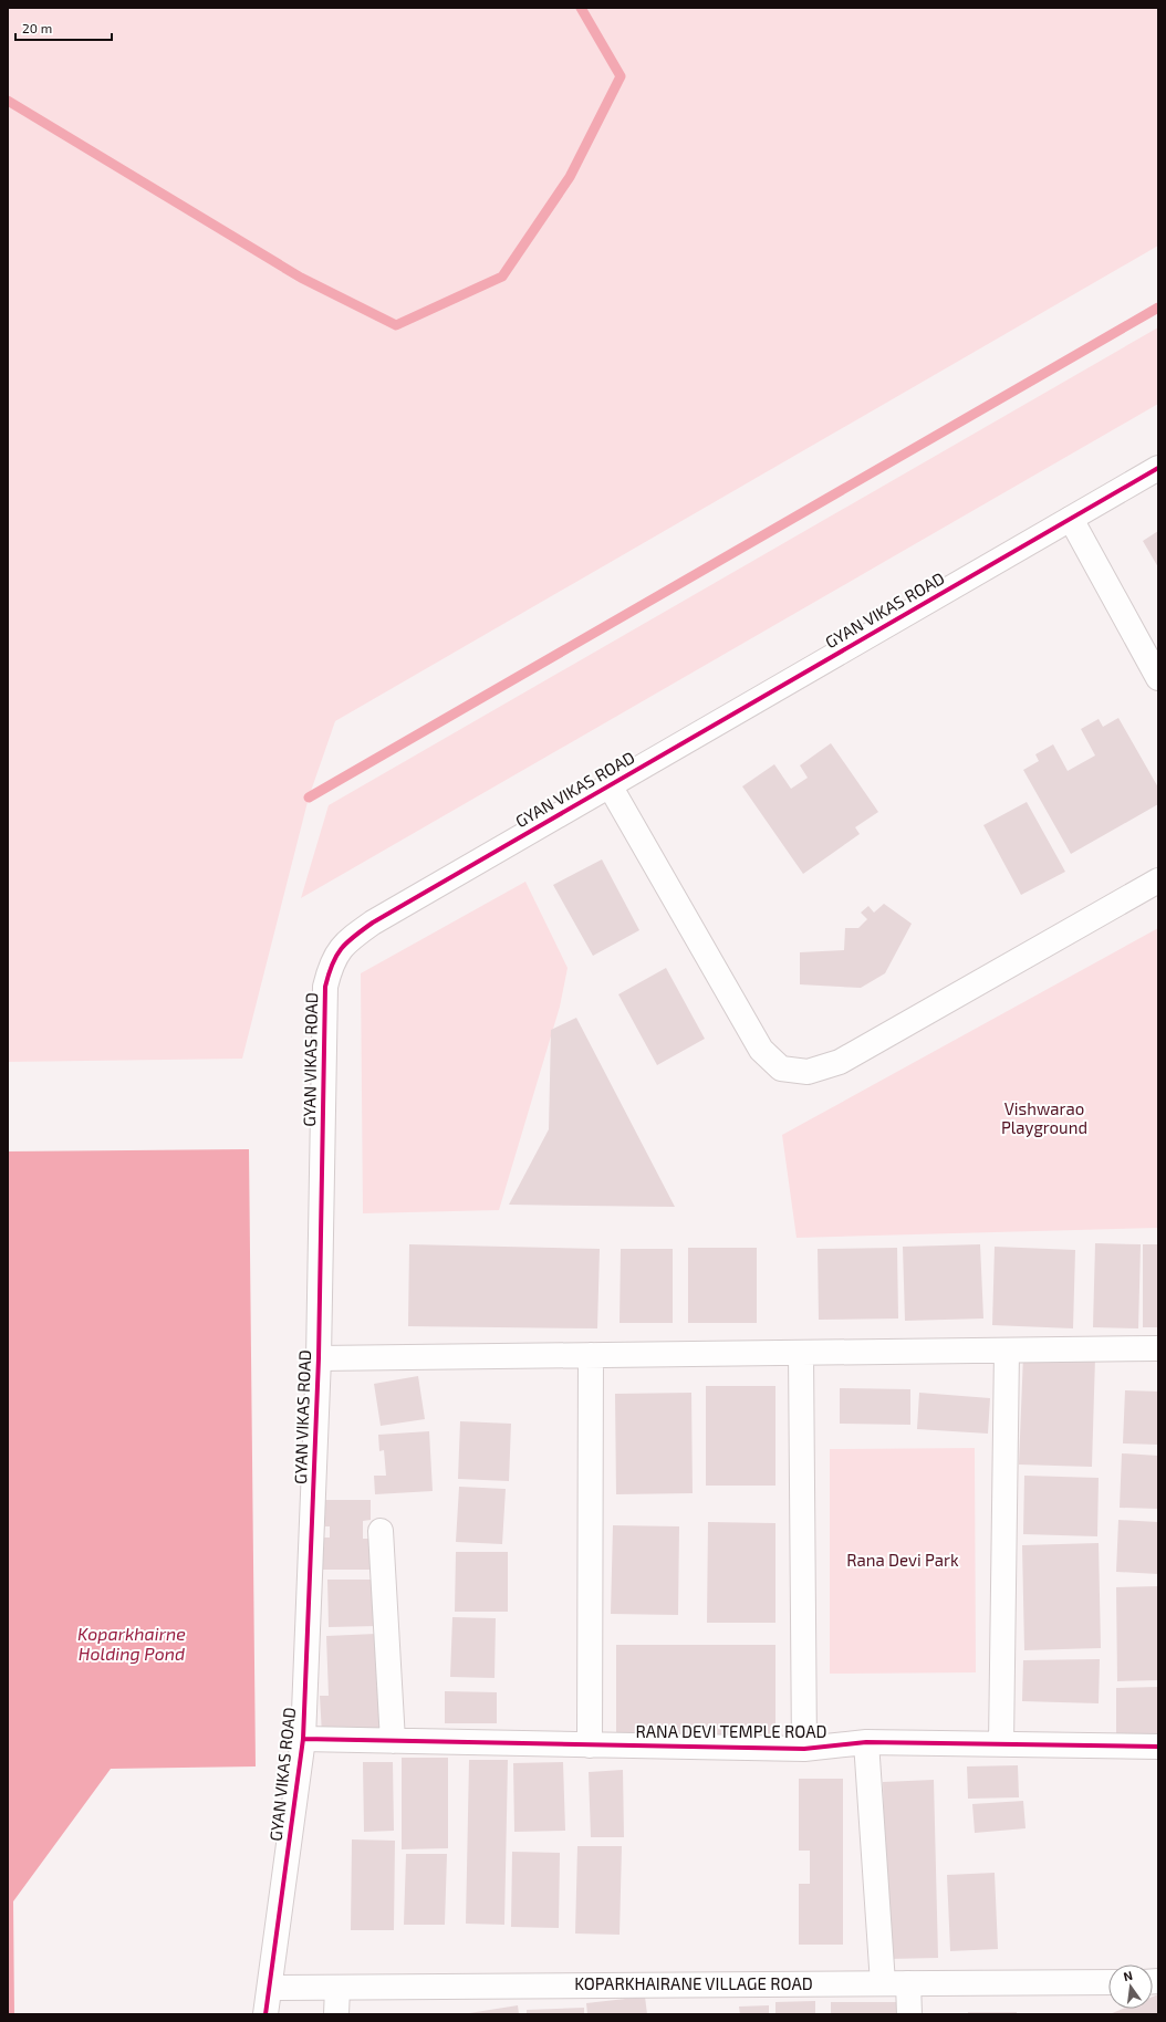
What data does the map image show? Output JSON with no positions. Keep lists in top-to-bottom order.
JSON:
{
  "streets": {
    "street": ["GYAN VIKAS ROAD", "RANA DEVI TEMPLE ROAD", "KOPARKHAIRANE VILLAGE ROAD"]
  },
  "crossings": [
    ["GYAN VIKAS ROAD", "RANA DEVI TEMPLE ROAD"],
    ["GYAN VIKAS ROAD", "KOPARKHAIRANE VILLAGE ROAD"]
  ],
  "water": ["Koparkhairne Holding Pond"],
  "parks": ["Vishwarao Playground", "Rana Devi Park"],
  "scale_bar": "20 m",
  "north": "top"
}
